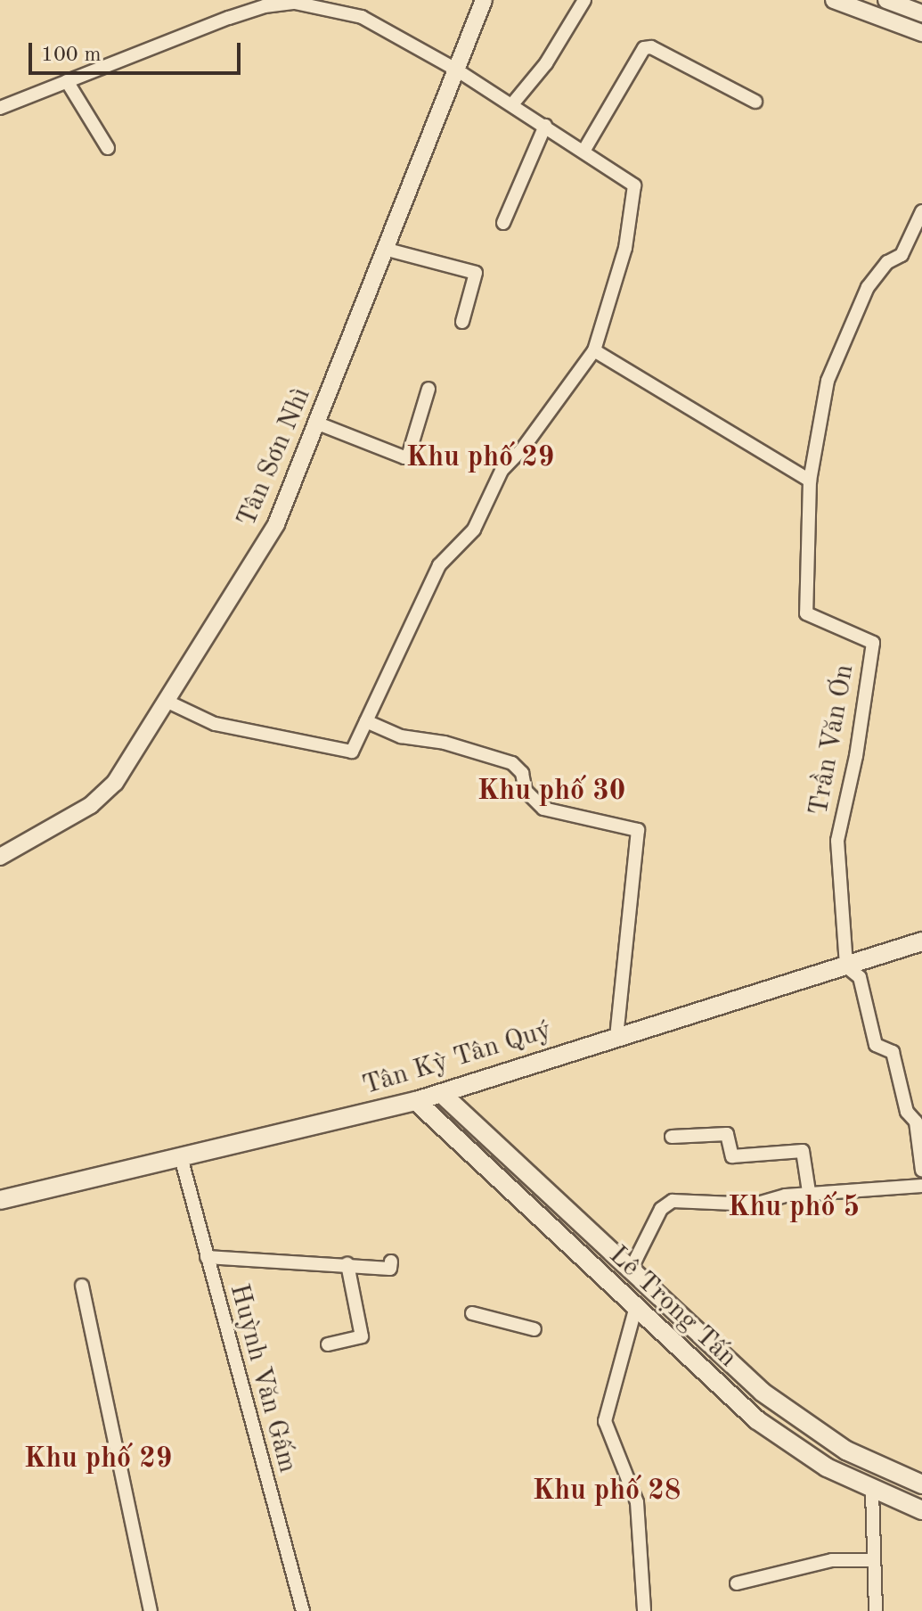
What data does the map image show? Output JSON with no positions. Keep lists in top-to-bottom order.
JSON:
{
  "streets": {
    "main road": ["Tân Kỳ Tân Quý", "Lê Trọng Tấn"],
    "street": ["Tân Sơn Nhì", "Trần Văn Ơn", "Huỳnh Văn Gấm"]
  },
  "crossings": [
    ["Trần Văn Ơn", "Tân Kỳ Tân Quý"],
    ["Tân Kỳ Tân Quý", "Lê Trọng Tấn"],
    ["Tân Kỳ Tân Quý", "Huỳnh Văn Gấm"]
  ],
  "districts": [
    "Khu phố 29",
    "Khu phố 30",
    "Khu phố 5",
    "Khu phố 29",
    "Khu phố 28"
  ],
  "scale_bar": "100 m"
}
